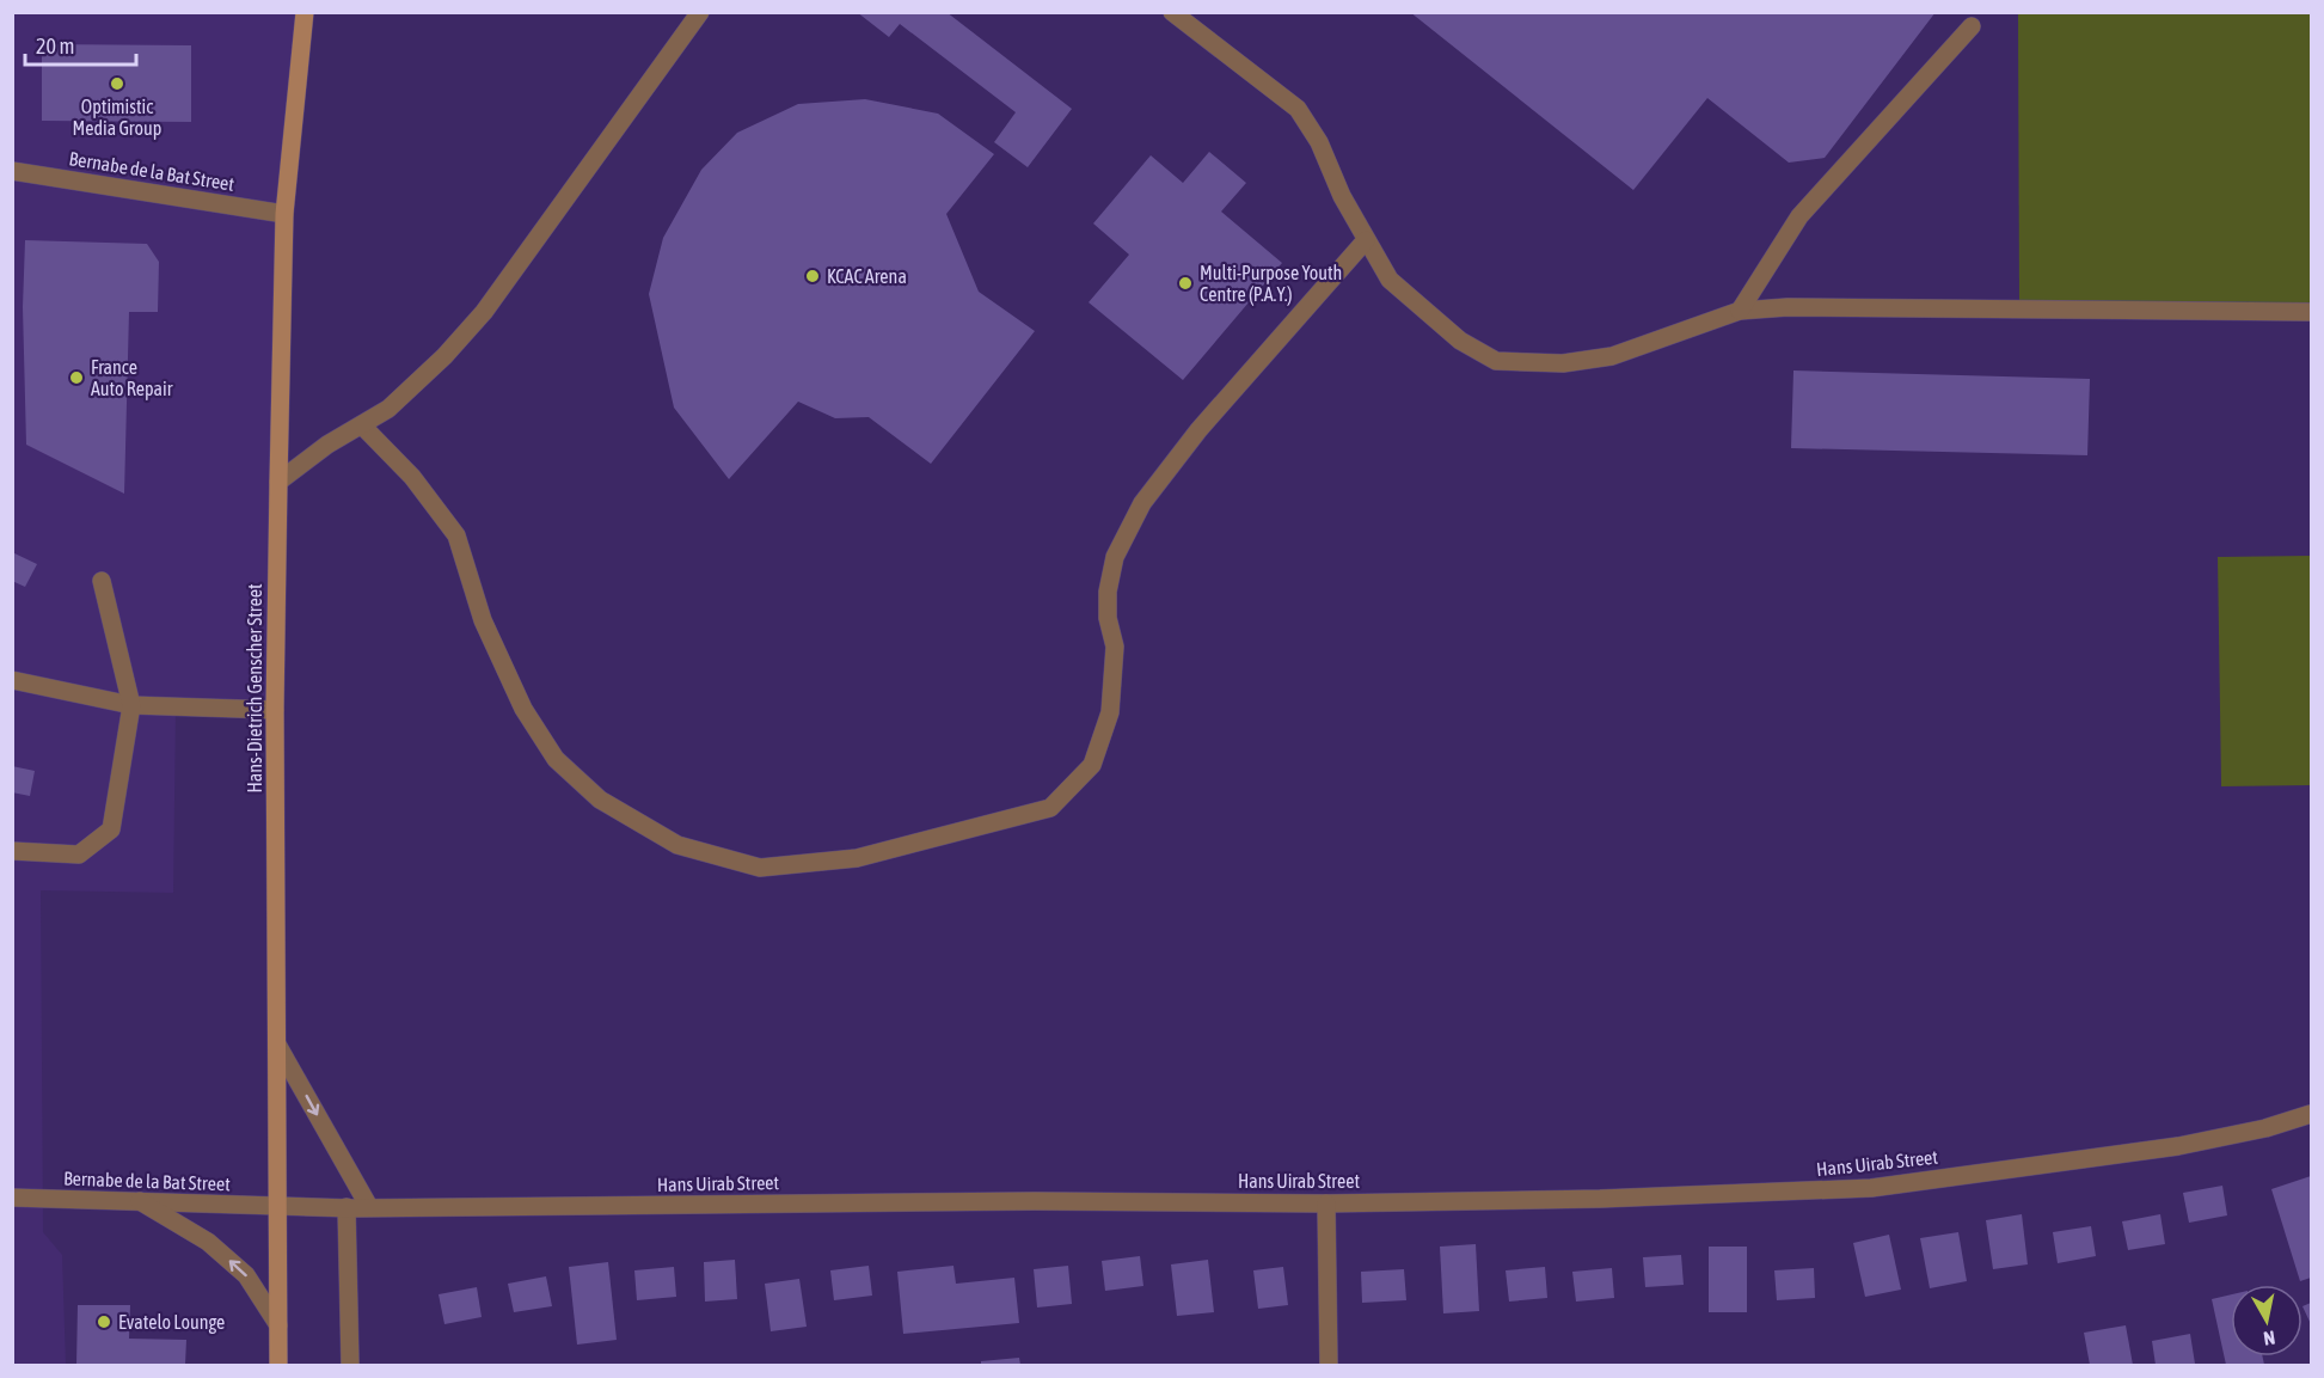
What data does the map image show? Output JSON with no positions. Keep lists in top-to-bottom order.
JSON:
{
  "streets": {
    "street": ["Bernabe de la Bat Street", "Hans-Dietrich Genscher Street", "Hans Uirab Street"]
  },
  "crossings": [
    ["Bernabe de la Bat Street", "Hans-Dietrich Genscher Street"],
    ["Bernabe de la Bat Street", "Hans Uirab Street"],
    ["Hans-Dietrich Genscher Street", "Hans Uirab Street"]
  ],
  "places": [
    "Optimistic Media Group",
    "KCAC Arena",
    "Multi-Purpose Youth Centre (P.A.Y.)",
    "France Auto Repair",
    "Evatelo Lounge"
  ],
  "scale_bar": "20 m",
  "north": "bottom"
}
